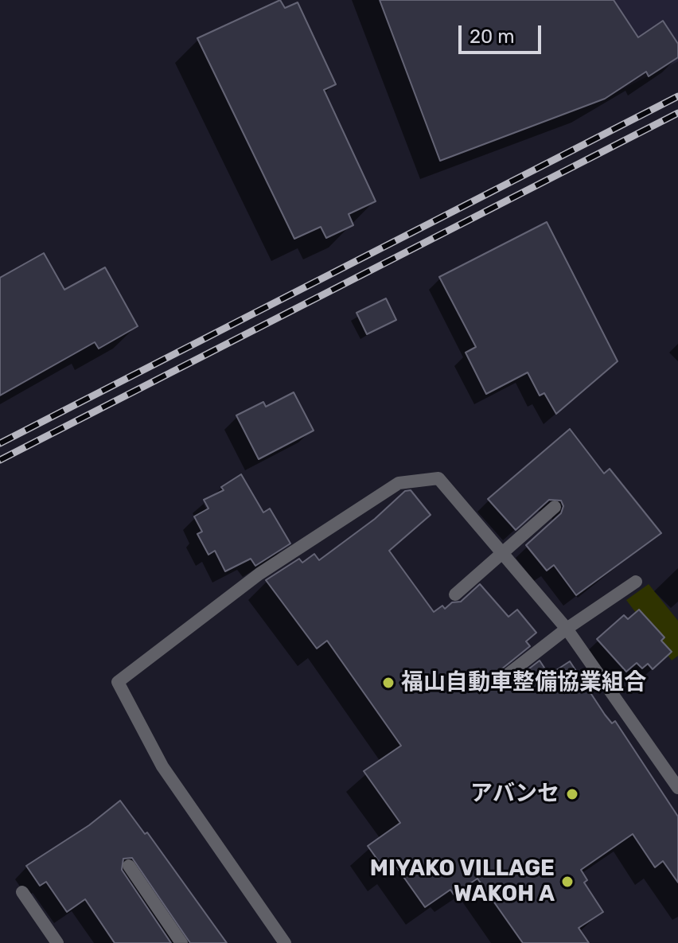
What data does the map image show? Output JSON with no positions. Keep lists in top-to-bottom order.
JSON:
{
  "places": ["福山自動車整備協業組合", "アバンセ", "MIYAKO VILLAGE WAKOH A"],
  "scale_bar": "20 m"
}
